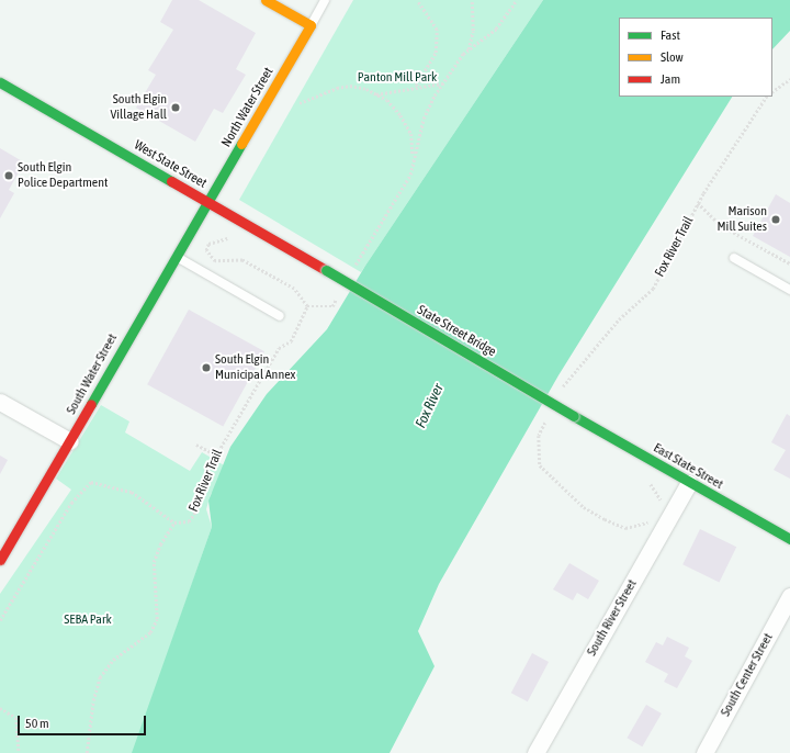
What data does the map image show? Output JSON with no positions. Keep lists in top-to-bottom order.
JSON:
{
  "streets": {
    "main road": [
      "North Water Street",
      "West State Street",
      "State Street Bridge",
      "South Water Street",
      "East State Street"
    ],
    "street": ["South River Street", "South Center Street"],
    "path": ["Fox River Trail"]
  },
  "crossings": [
    ["North Water Street", "West State Street"],
    ["North Water Street", "South Water Street"],
    ["West State Street", "State Street Bridge"],
    ["West State Street", "South Water Street"],
    ["State Street Bridge", "East State Street"],
    ["East State Street", "South River Street"]
  ],
  "water": ["Fox River"],
  "parks": ["Panton Mill Park", "SEBA Park"],
  "places": [
    "South Elgin Village Hall",
    "South Elgin Police Department",
    "Marison Mill Suites",
    "South Elgin Municipal Annex"
  ],
  "legend": ["Fast", "Slow", "Jam"],
  "scale_bar": "50 m"
}
